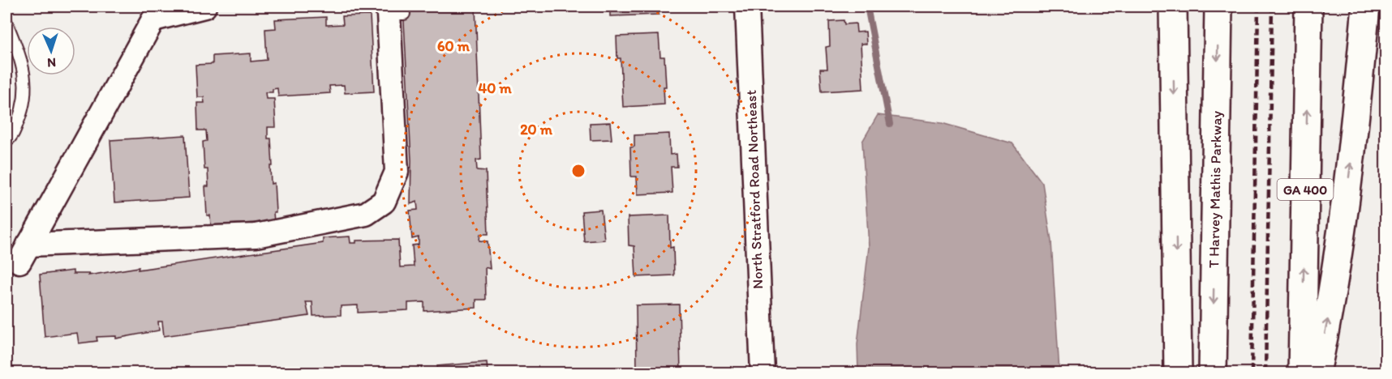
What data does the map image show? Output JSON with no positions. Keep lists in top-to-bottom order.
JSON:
{
  "streets": {
    "highway": ["T Harvey Mathis Parkway", "GA 400"],
    "street": ["North Stratford Road Northeast"]
  },
  "north": "bottom",
  "rings": ["60 m", "40 m", "20 m"]
}
